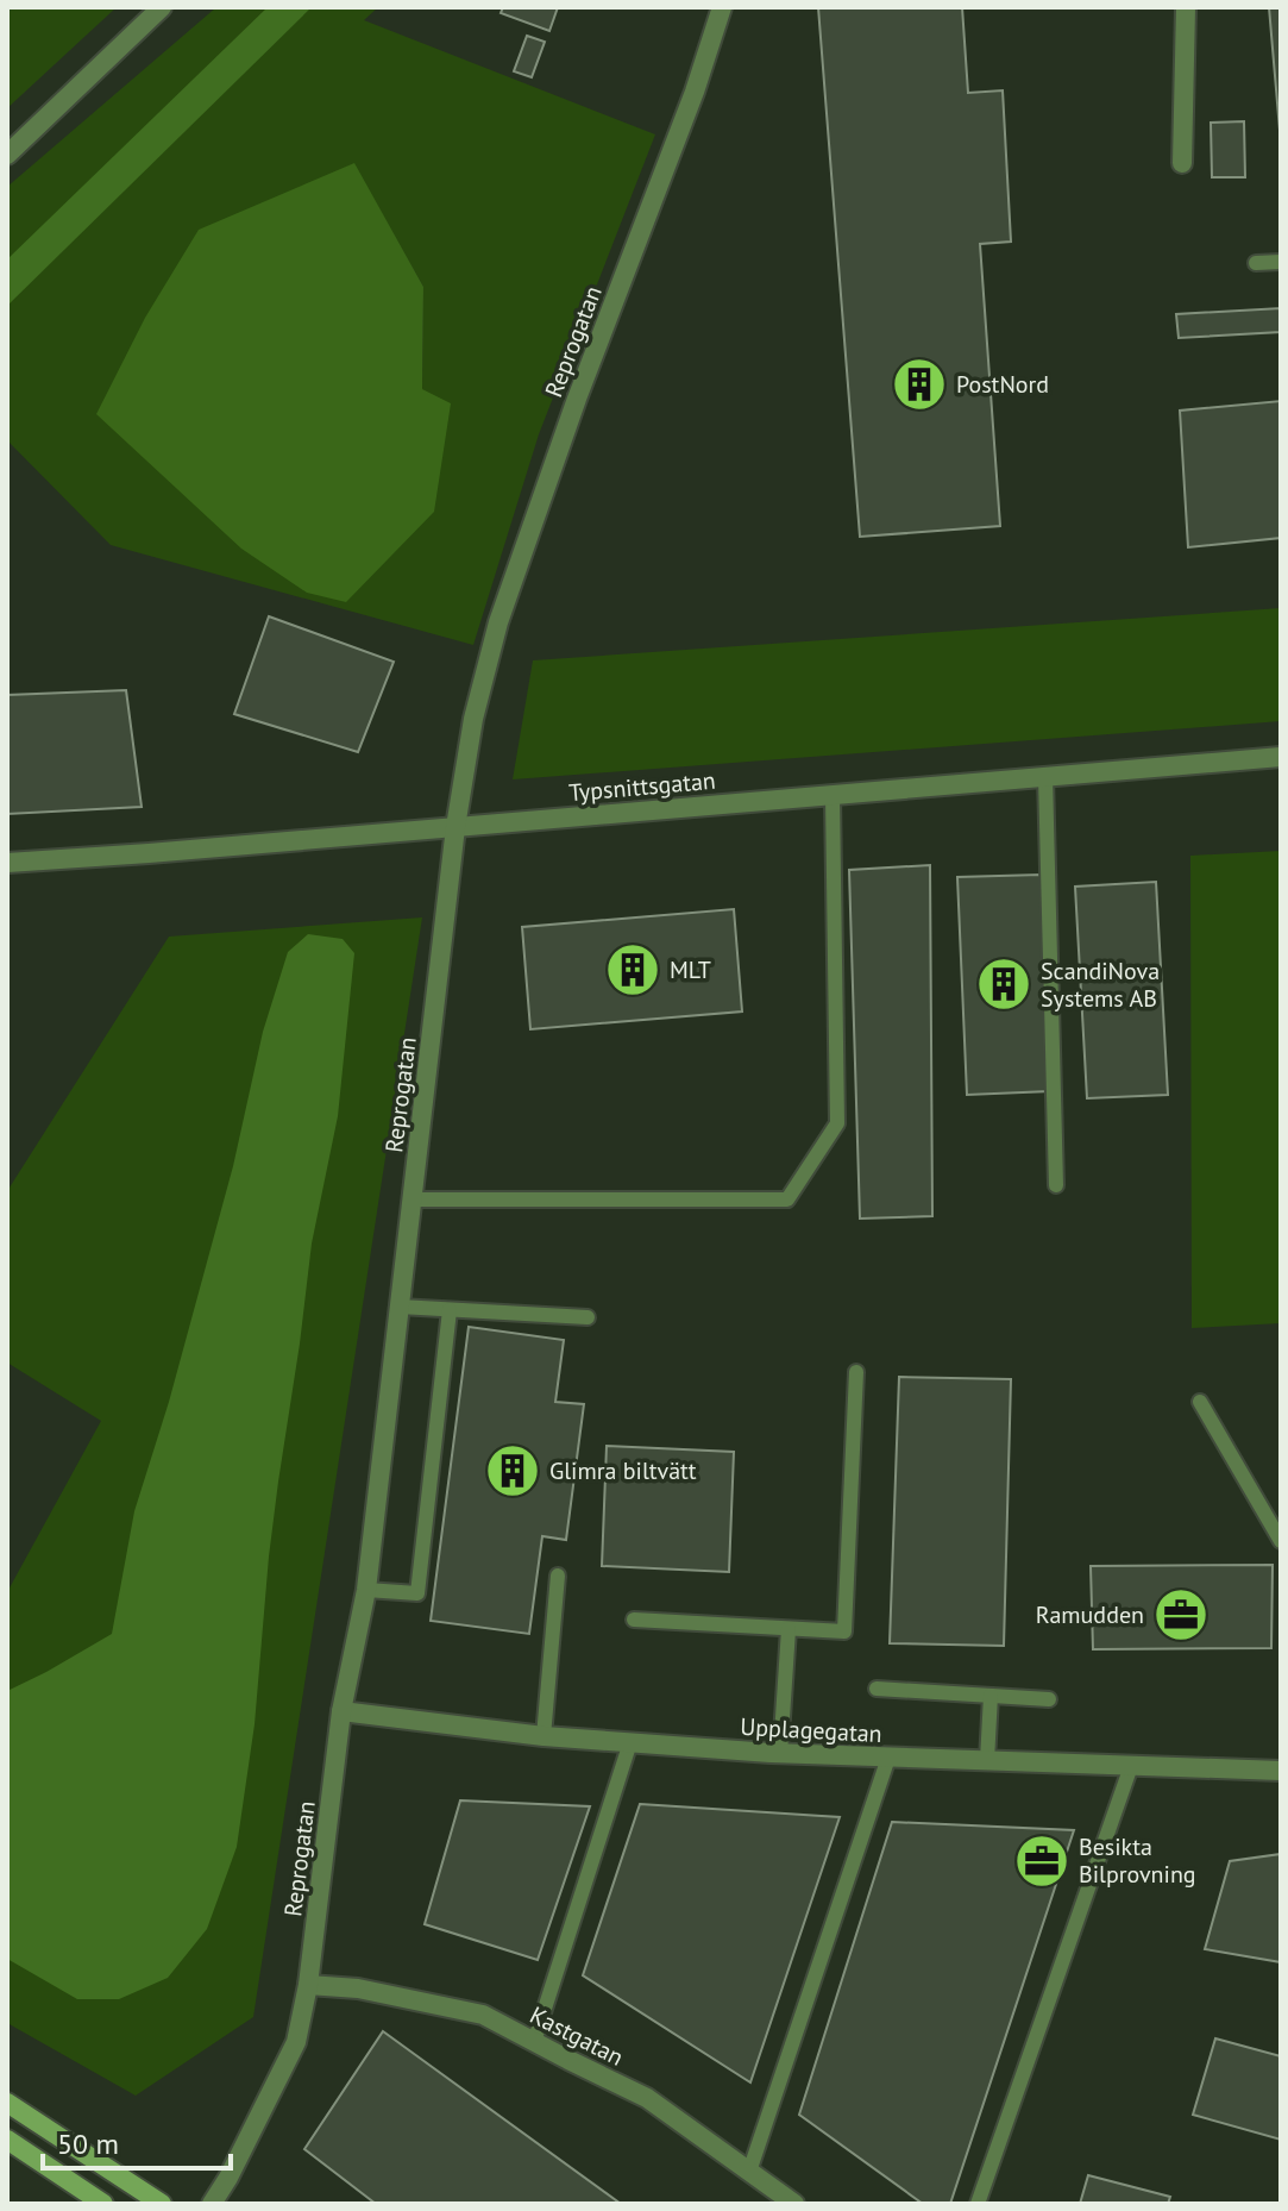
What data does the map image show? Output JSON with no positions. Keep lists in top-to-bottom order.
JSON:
{
  "streets": {
    "street": [
      "Reprogatan",
      "Typsnittsgatan",
      "Upplagegatan",
      "Kastgatan"
    ]
  },
  "crossings": [
    ["Reprogatan", "Typsnittsgatan"],
    ["Reprogatan", "Upplagegatan"],
    ["Reprogatan", "Kastgatan"]
  ],
  "places": {
    "building": [
      "PostNord",
      "MLT",
      "ScandiNova Systems AB",
      "Glimra biltvätt"
    ],
    "office": ["Ramudden", "Besikta Bilprovning"]
  },
  "scale_bar": "50 m"
}
